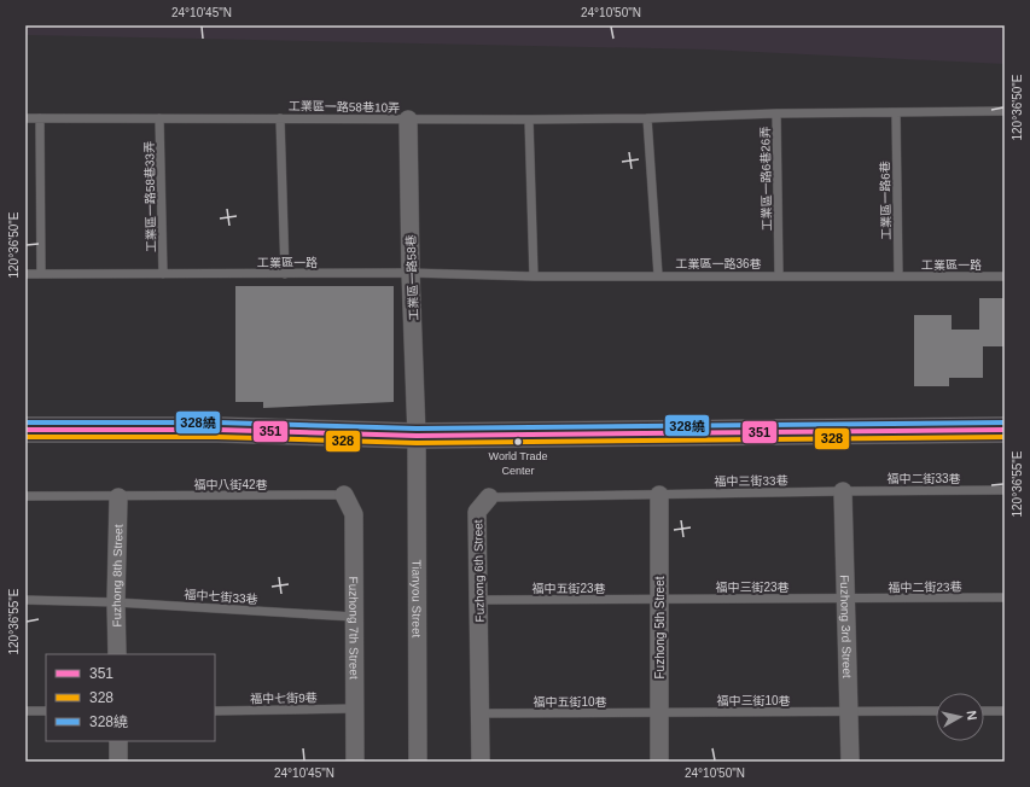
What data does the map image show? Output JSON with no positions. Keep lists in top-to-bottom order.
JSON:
{
  "streets": {
    "street": [
      "工業區一路58巷",
      "Fuzhong 6th Street",
      "Fuzhong 8th Street",
      "Tianyou Street",
      "Fuzhong 3rd Street",
      "Fuzhong 7th Street",
      "Fuzhong 5th Street"
    ],
    "lane": [
      "工業區一路58巷10弄",
      "工業區一路6巷26弄",
      "工業區一路58巷33弄",
      "工業區一路6巷",
      "工業區一路",
      "工業區一路36巷",
      "福中二街33巷",
      "福中三街33巷",
      "福中八街42巷",
      "福中三街23巷",
      "福中二街23巷",
      "福中五街23巷",
      "福中七街33巷",
      "福中七街9巷",
      "福中三街10巷",
      "福中五街10巷"
    ]
  },
  "crossings": [
    ["工業區一路58巷10弄", "工業區一路6巷26弄"],
    ["工業區一路58巷10弄", "工業區一路58巷33弄"],
    ["工業區一路58巷10弄", "工業區一路58巷"],
    ["工業區一路6巷26弄", "工業區一路6巷"],
    ["工業區一路6巷26弄", "工業區一路36巷"],
    ["工業區一路58巷33弄", "工業區一路"],
    ["工業區一路6巷", "工業區一路"],
    ["工業區一路", "工業區一路58巷"],
    ["工業區一路58巷", "Tianyou Street"],
    ["福中二街33巷", "福中三街33巷"],
    ["福中二街33巷", "Fuzhong 3rd Street"],
    ["福中三街33巷", "Fuzhong 6th Street"],
    ["福中三街33巷", "Fuzhong 3rd Street"],
    ["福中三街33巷", "Fuzhong 5th Street"],
    ["福中八街42巷", "Fuzhong 8th Street"],
    ["福中八街42巷", "Fuzhong 7th Street"],
    ["Fuzhong 6th Street", "福中五街23巷"],
    ["Fuzhong 6th Street", "Fuzhong 5th Street"],
    ["Fuzhong 6th Street", "福中五街10巷"],
    ["Fuzhong 8th Street", "福中七街33巷"],
    ["福中三街23巷", "福中二街23巷"],
    ["福中三街23巷", "福中五街23巷"],
    ["福中三街23巷", "Fuzhong 3rd Street"],
    ["福中三街23巷", "Fuzhong 5th Street"],
    ["福中二街23巷", "Fuzhong 3rd Street"],
    ["福中五街23巷", "Fuzhong 5th Street"],
    ["福中七街33巷", "Fuzhong 7th Street"],
    ["Fuzhong 3rd Street", "福中三街10巷"],
    ["Fuzhong 7th Street", "福中七街9巷"],
    ["Fuzhong 5th Street", "福中三街10巷"],
    ["Fuzhong 5th Street", "福中五街10巷"],
    ["福中三街10巷", "福中五街10巷"]
  ],
  "places": ["World Trade Center"],
  "lines": ["transit line 328繞", "transit line 351", "transit line 328"],
  "legend": ["351", "328", "328繞"],
  "north": "right",
  "coordinates": [
    "24°10'45\"N",
    "24°10'50\"N",
    "120°36'50\"E",
    "120°36'55\"E"
  ]
}
